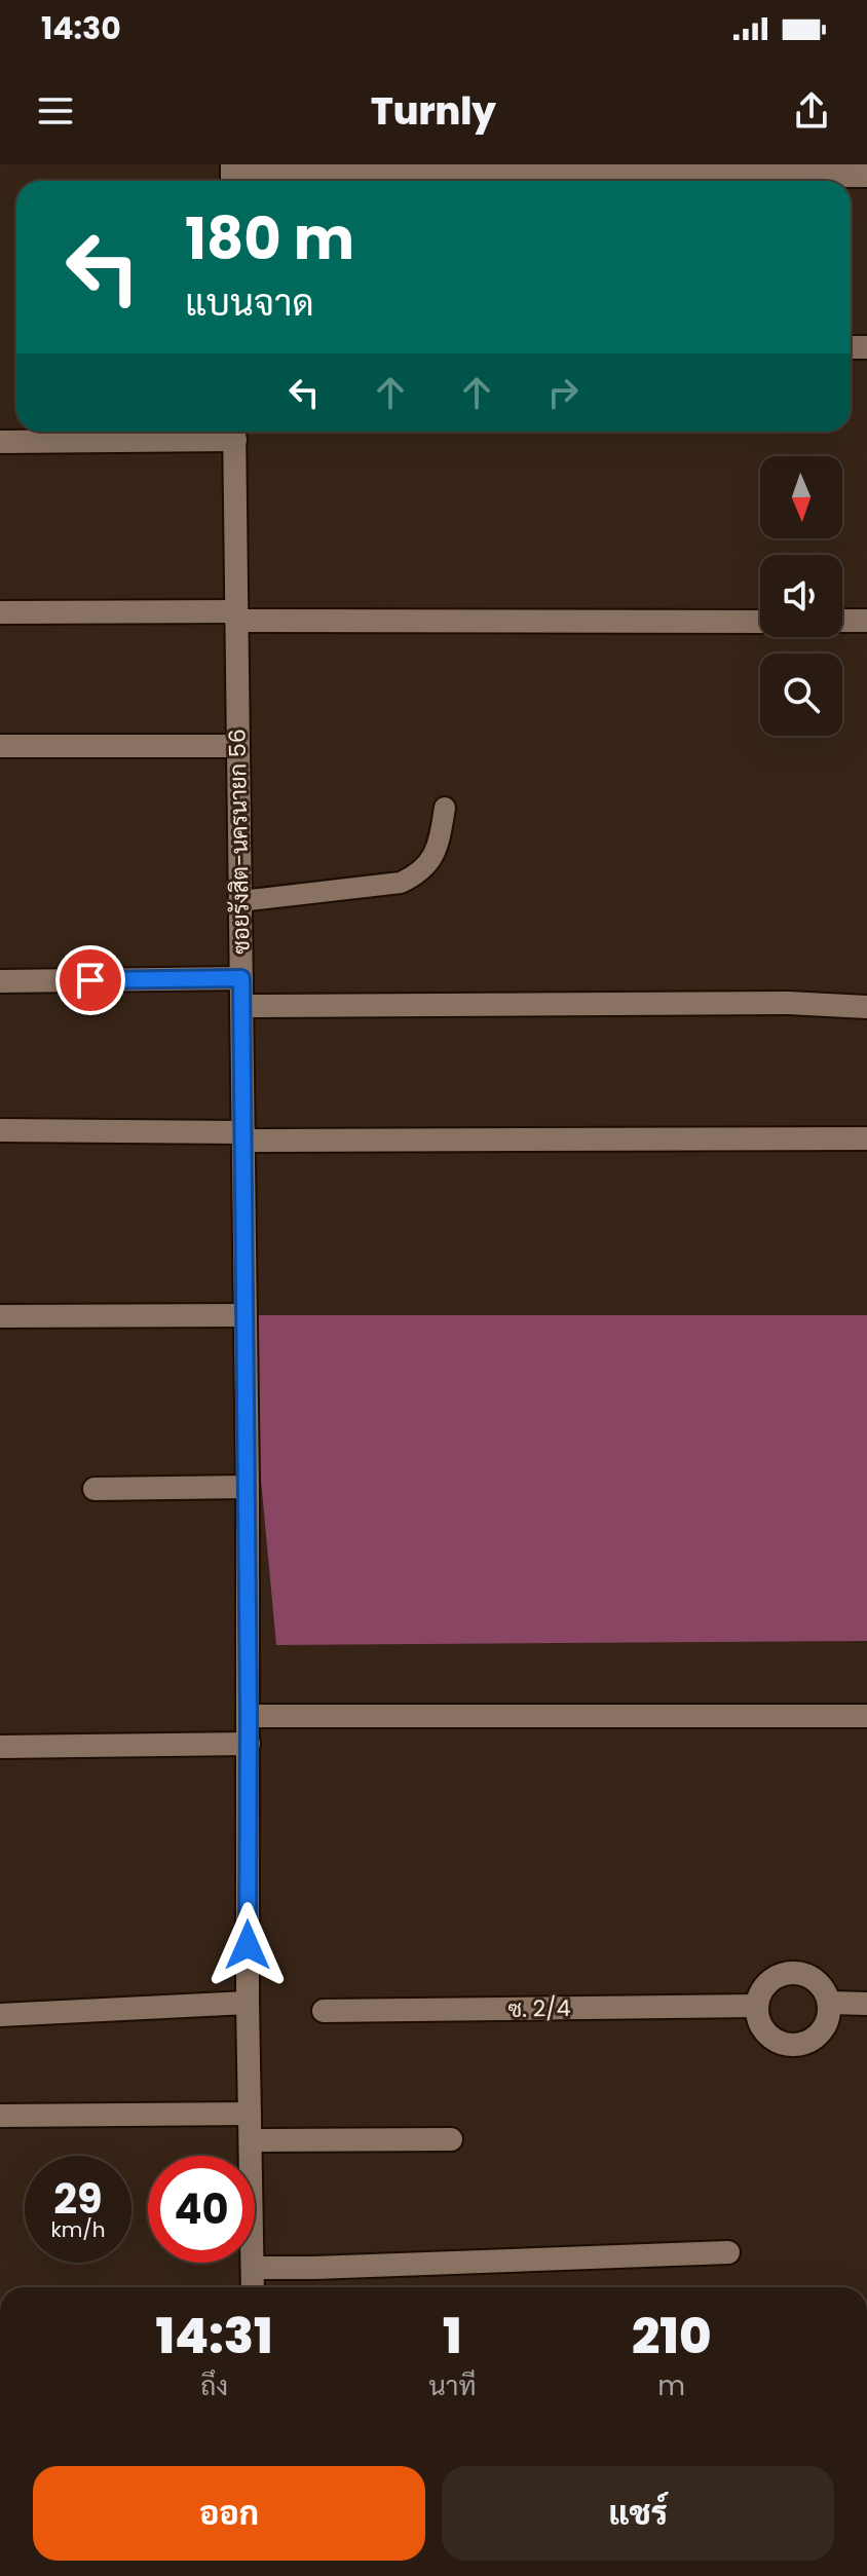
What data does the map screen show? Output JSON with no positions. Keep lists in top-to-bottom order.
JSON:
{
  "streets": {
    "street": ["ซอยรังสิต-นครนายก 56", "ซ. 2/4"]
  },
  "north": "bottom",
  "page": {
    "status": "14:30",
    "header": "Turnly",
    "turn": ["180 m", "แบนจาด"],
    "speed": "29 km/h",
    "limit": "40",
    "eta": [
      "14:31",
      "ถึง",
      "1",
      "นาที",
      "210",
      "m"
    ],
    "buttons": ["ออก", "แชร์"]
  }
}
